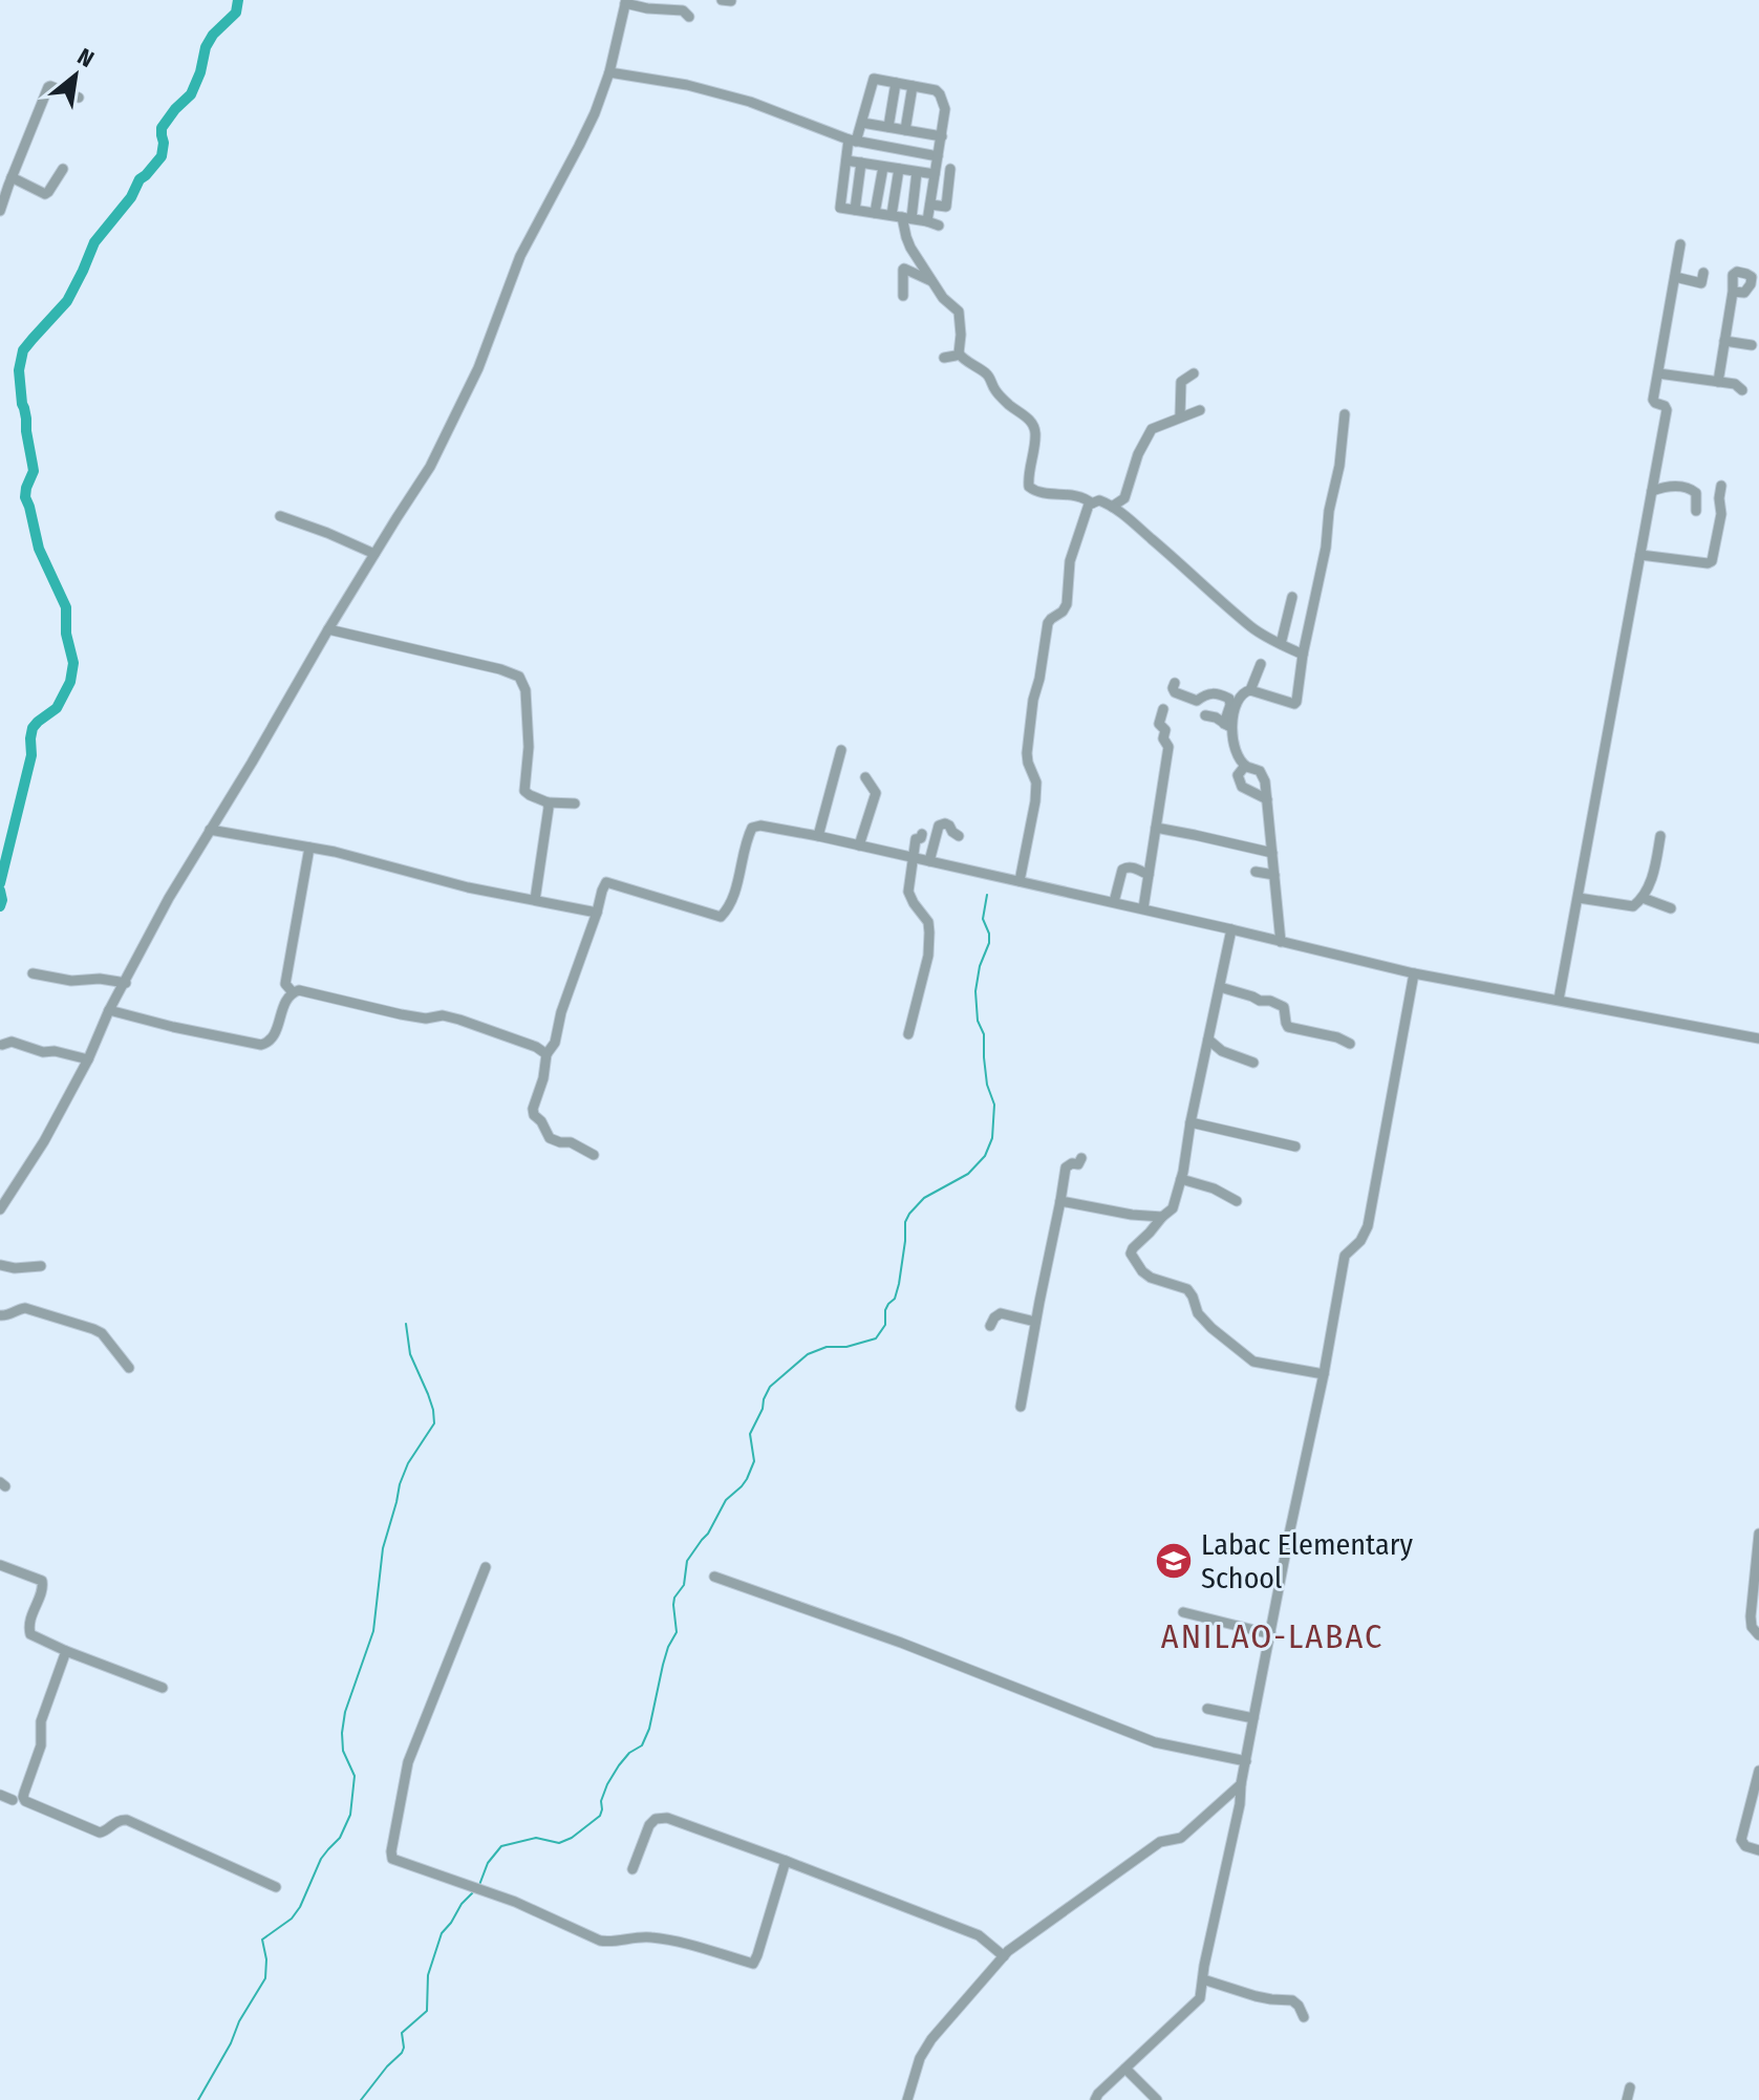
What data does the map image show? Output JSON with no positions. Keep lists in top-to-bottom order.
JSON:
{
  "districts": ["ANILAO-LABAC"],
  "places": {
    "school or university": ["Labac Elementary School"]
  },
  "north": "top right"
}
